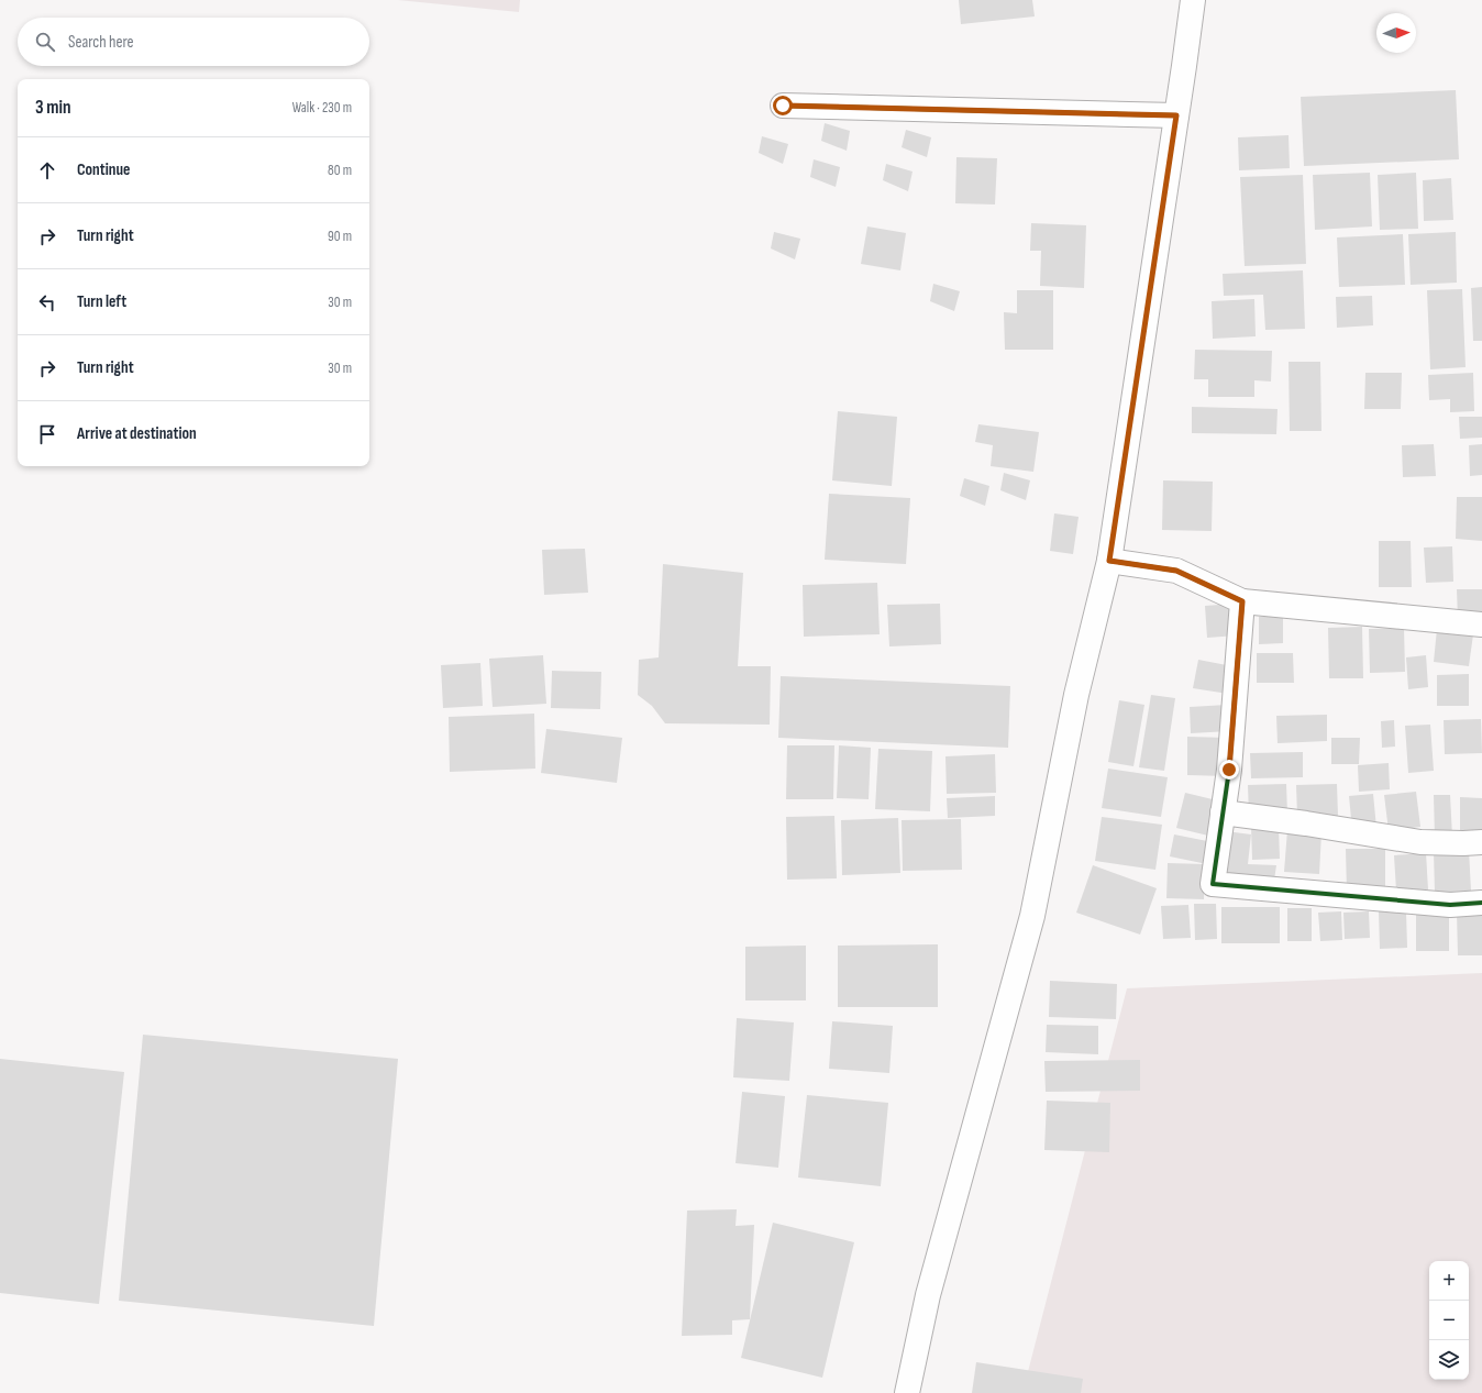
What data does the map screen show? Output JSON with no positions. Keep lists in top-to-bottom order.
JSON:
{
  "north": "right",
  "page": {
    "search": "Search here",
    "heading": ["3 min", "Walk · 230 m"],
    "list": [
      ["Continue", "80 m"],
      ["Turn right", "90 m"],
      ["Turn left", "30 m"],
      ["Turn right", "30 m"],
      "Arrive at destination"
    ],
    "map_buttons": ["+", "−"]
  }
}
